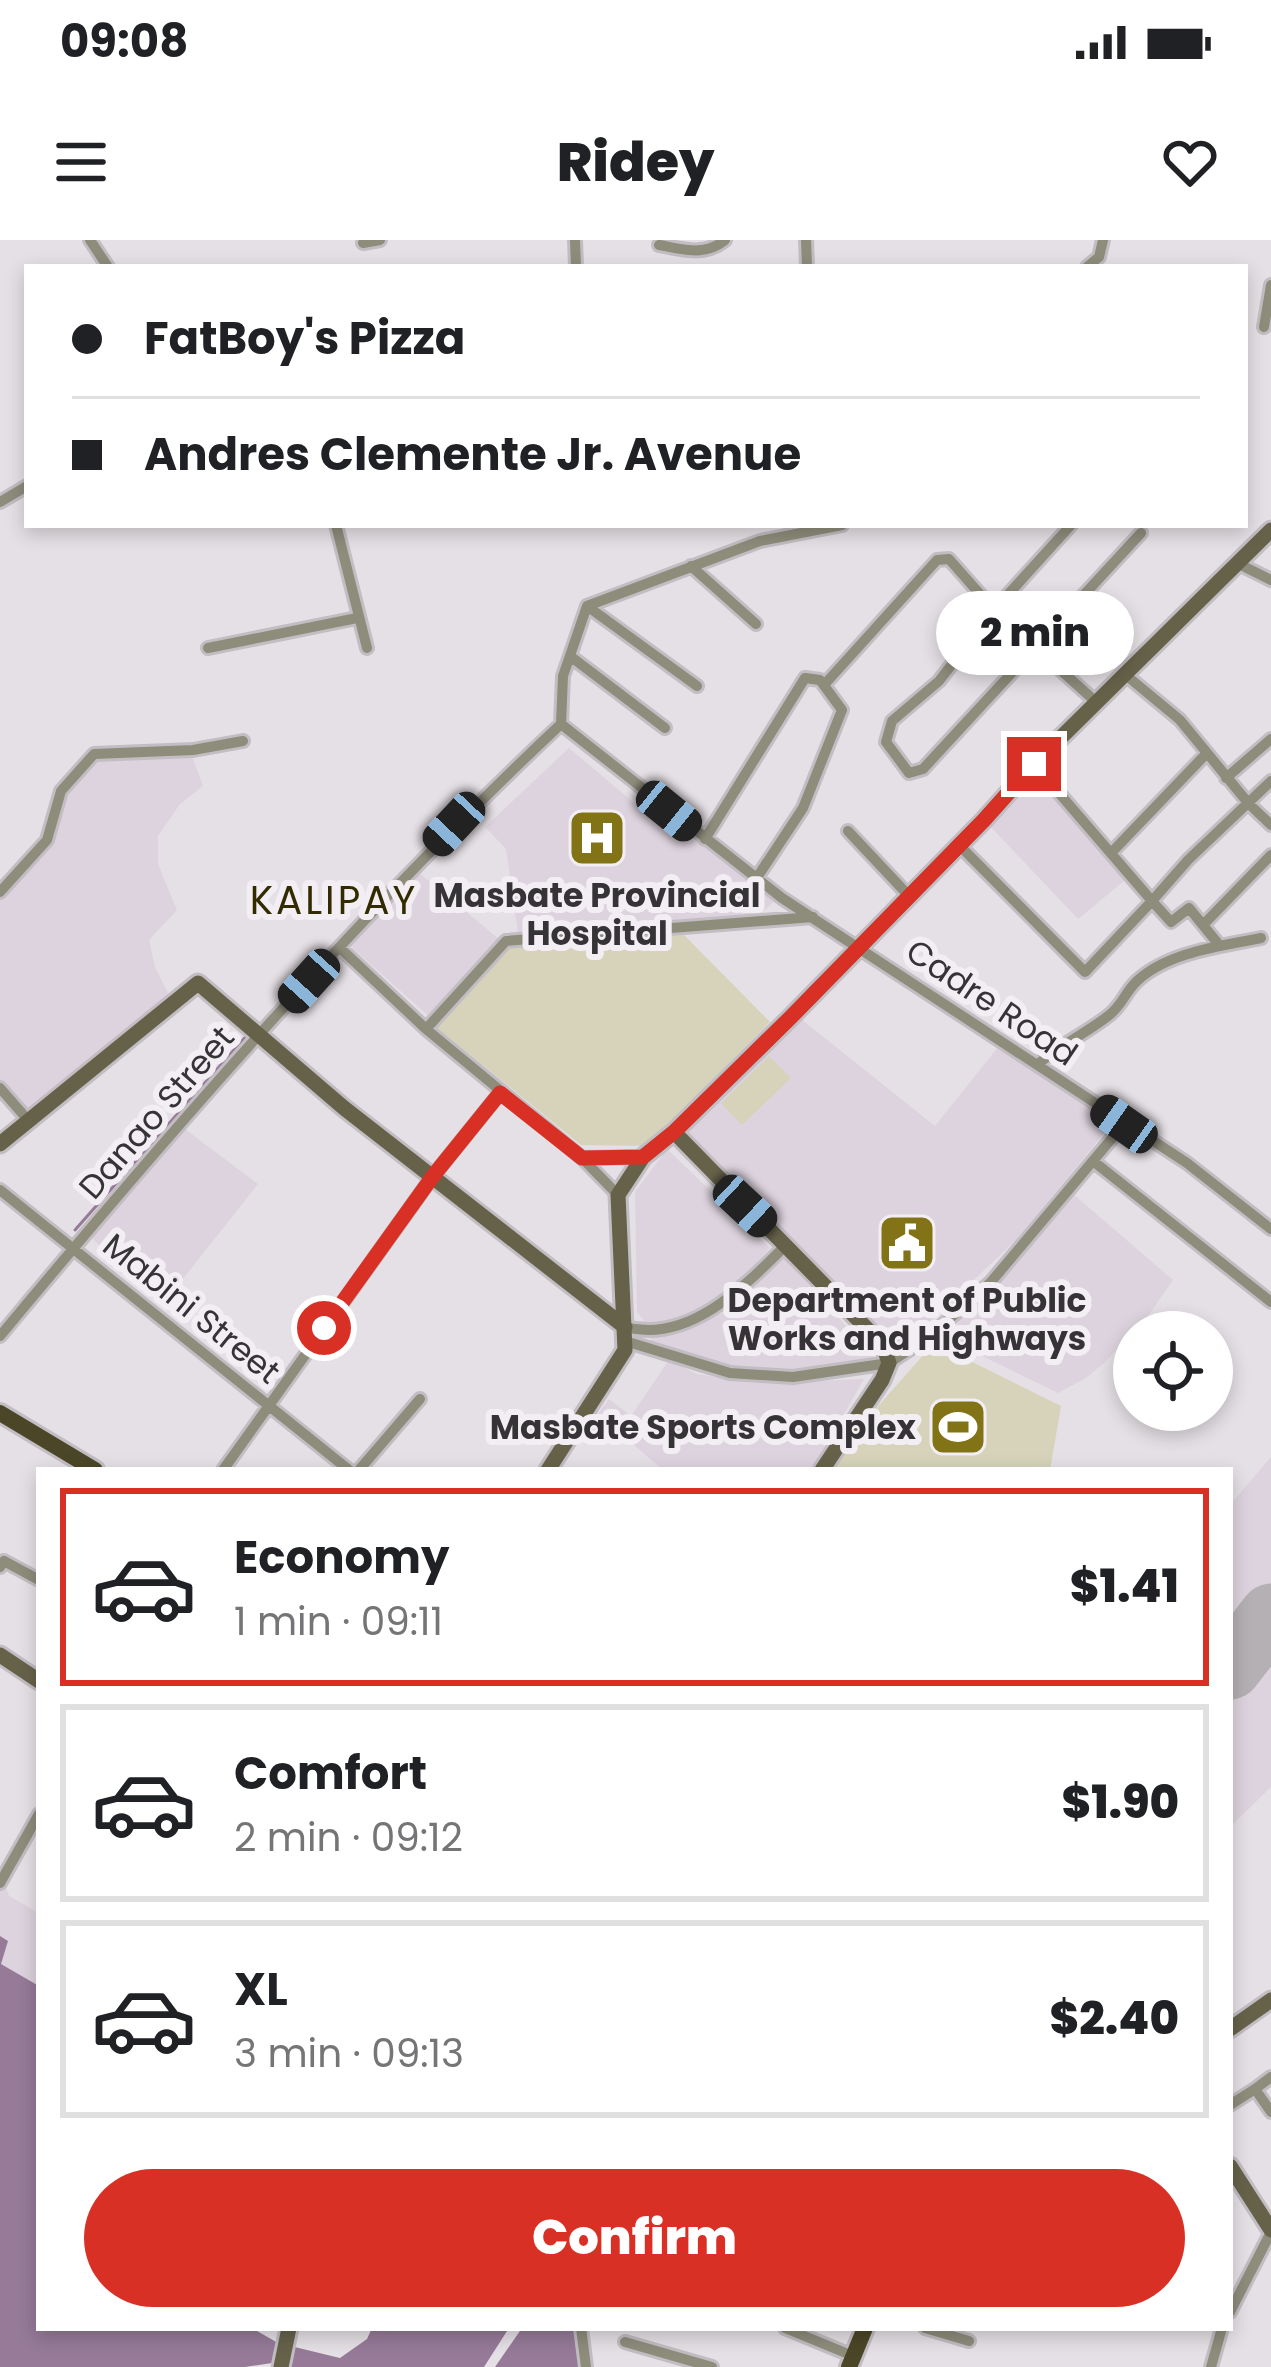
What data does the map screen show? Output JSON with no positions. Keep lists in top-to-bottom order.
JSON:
{
  "streets": {
    "street": ["Cadre Road", "Danao Street", "Mabini Street"]
  },
  "crossings": [
    ["Cadre Road", "Danao Street"],
    ["Danao Street", "Mabini Street"]
  ],
  "districts": ["KALIPAY"],
  "places": {
    "hospital": ["Masbate Provincial Hospital"],
    "public building": ["Department of Public Works and Highways"],
    "sports": ["Masbate Sports Complex"]
  },
  "page": {
    "status": "09:08",
    "header": "Ridey",
    "banner": ["FatBoy's Pizza", "Andres Clemente Jr. Avenue"],
    "bubble": "2 min",
    "list": [
      {
        "name": "Economy",
        "note": "1 min · 09:11",
        "value": "$1.41"
      },
      {
        "name": "Comfort",
        "note": "2 min · 09:12",
        "value": "$1.90"
      },
      {
        "name": "XL",
        "note": "3 min · 09:13",
        "value": "$2.40"
      }
    ],
    "buttons": "Confirm"
  }
}
